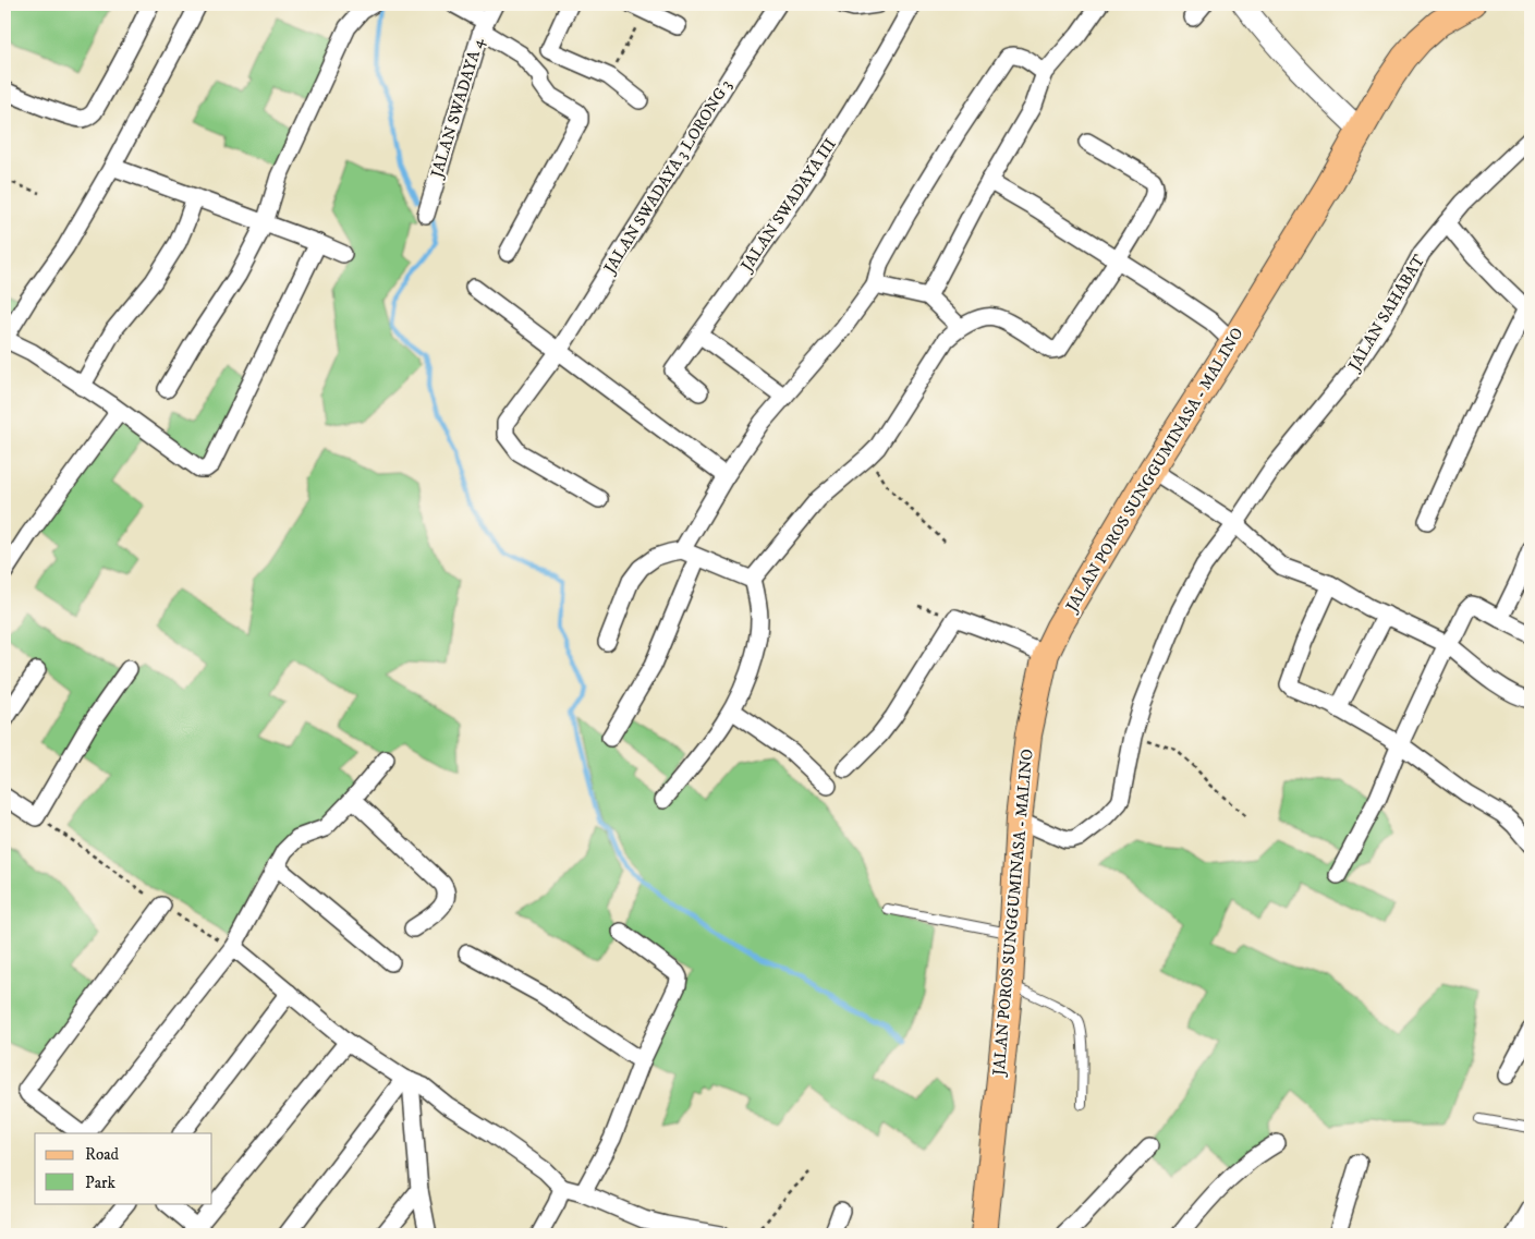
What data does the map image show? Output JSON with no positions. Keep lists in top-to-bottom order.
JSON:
{
  "streets": {
    "main road": ["JALAN POROS SUNGGUMINASA - MALINO"],
    "street": [
      "JALAN SWADAYA 4",
      "JALAN SWADAYA 3 LORONG 3",
      "JALAN SWADAYA III",
      "JALAN SAHABAT"
    ]
  },
  "crossings": [
    ["JALAN SAHABAT", "JALAN POROS SUNGGUMINASA - MALINO"]
  ],
  "legend": ["Road", "Park"]
}
